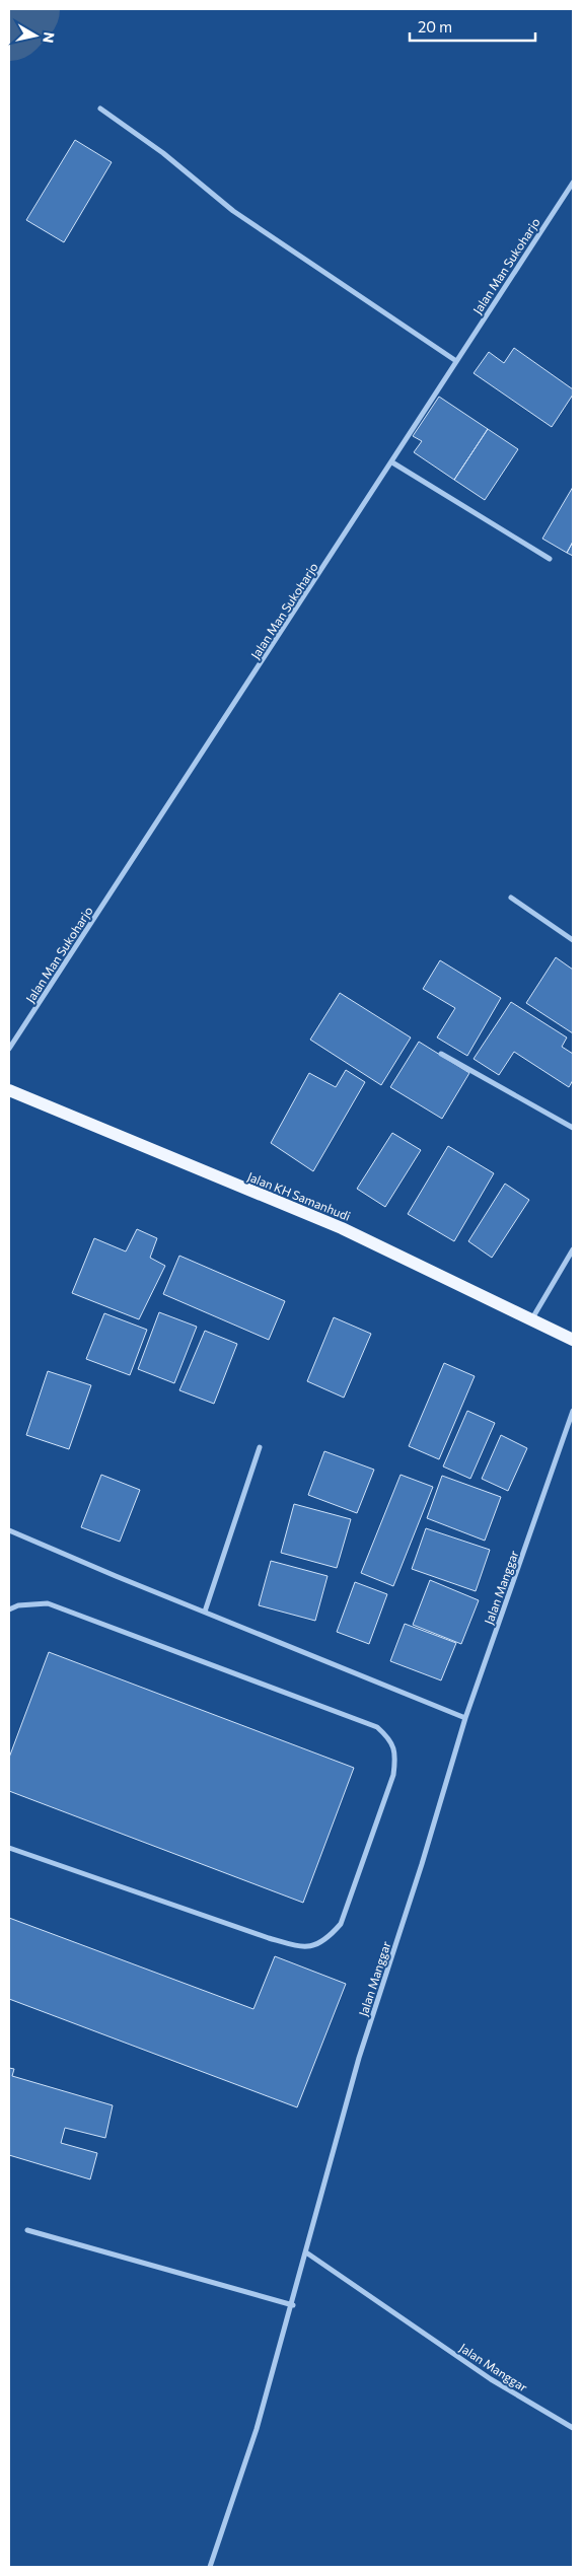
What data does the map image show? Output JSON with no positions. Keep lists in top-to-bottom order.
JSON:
{
  "streets": {
    "main road": ["Jalan KH Samanhudi"],
    "street": ["Jalan Man Sukoharjo", "Jalan Manggar"]
  },
  "scale_bar": "20 m",
  "north": "right"
}
